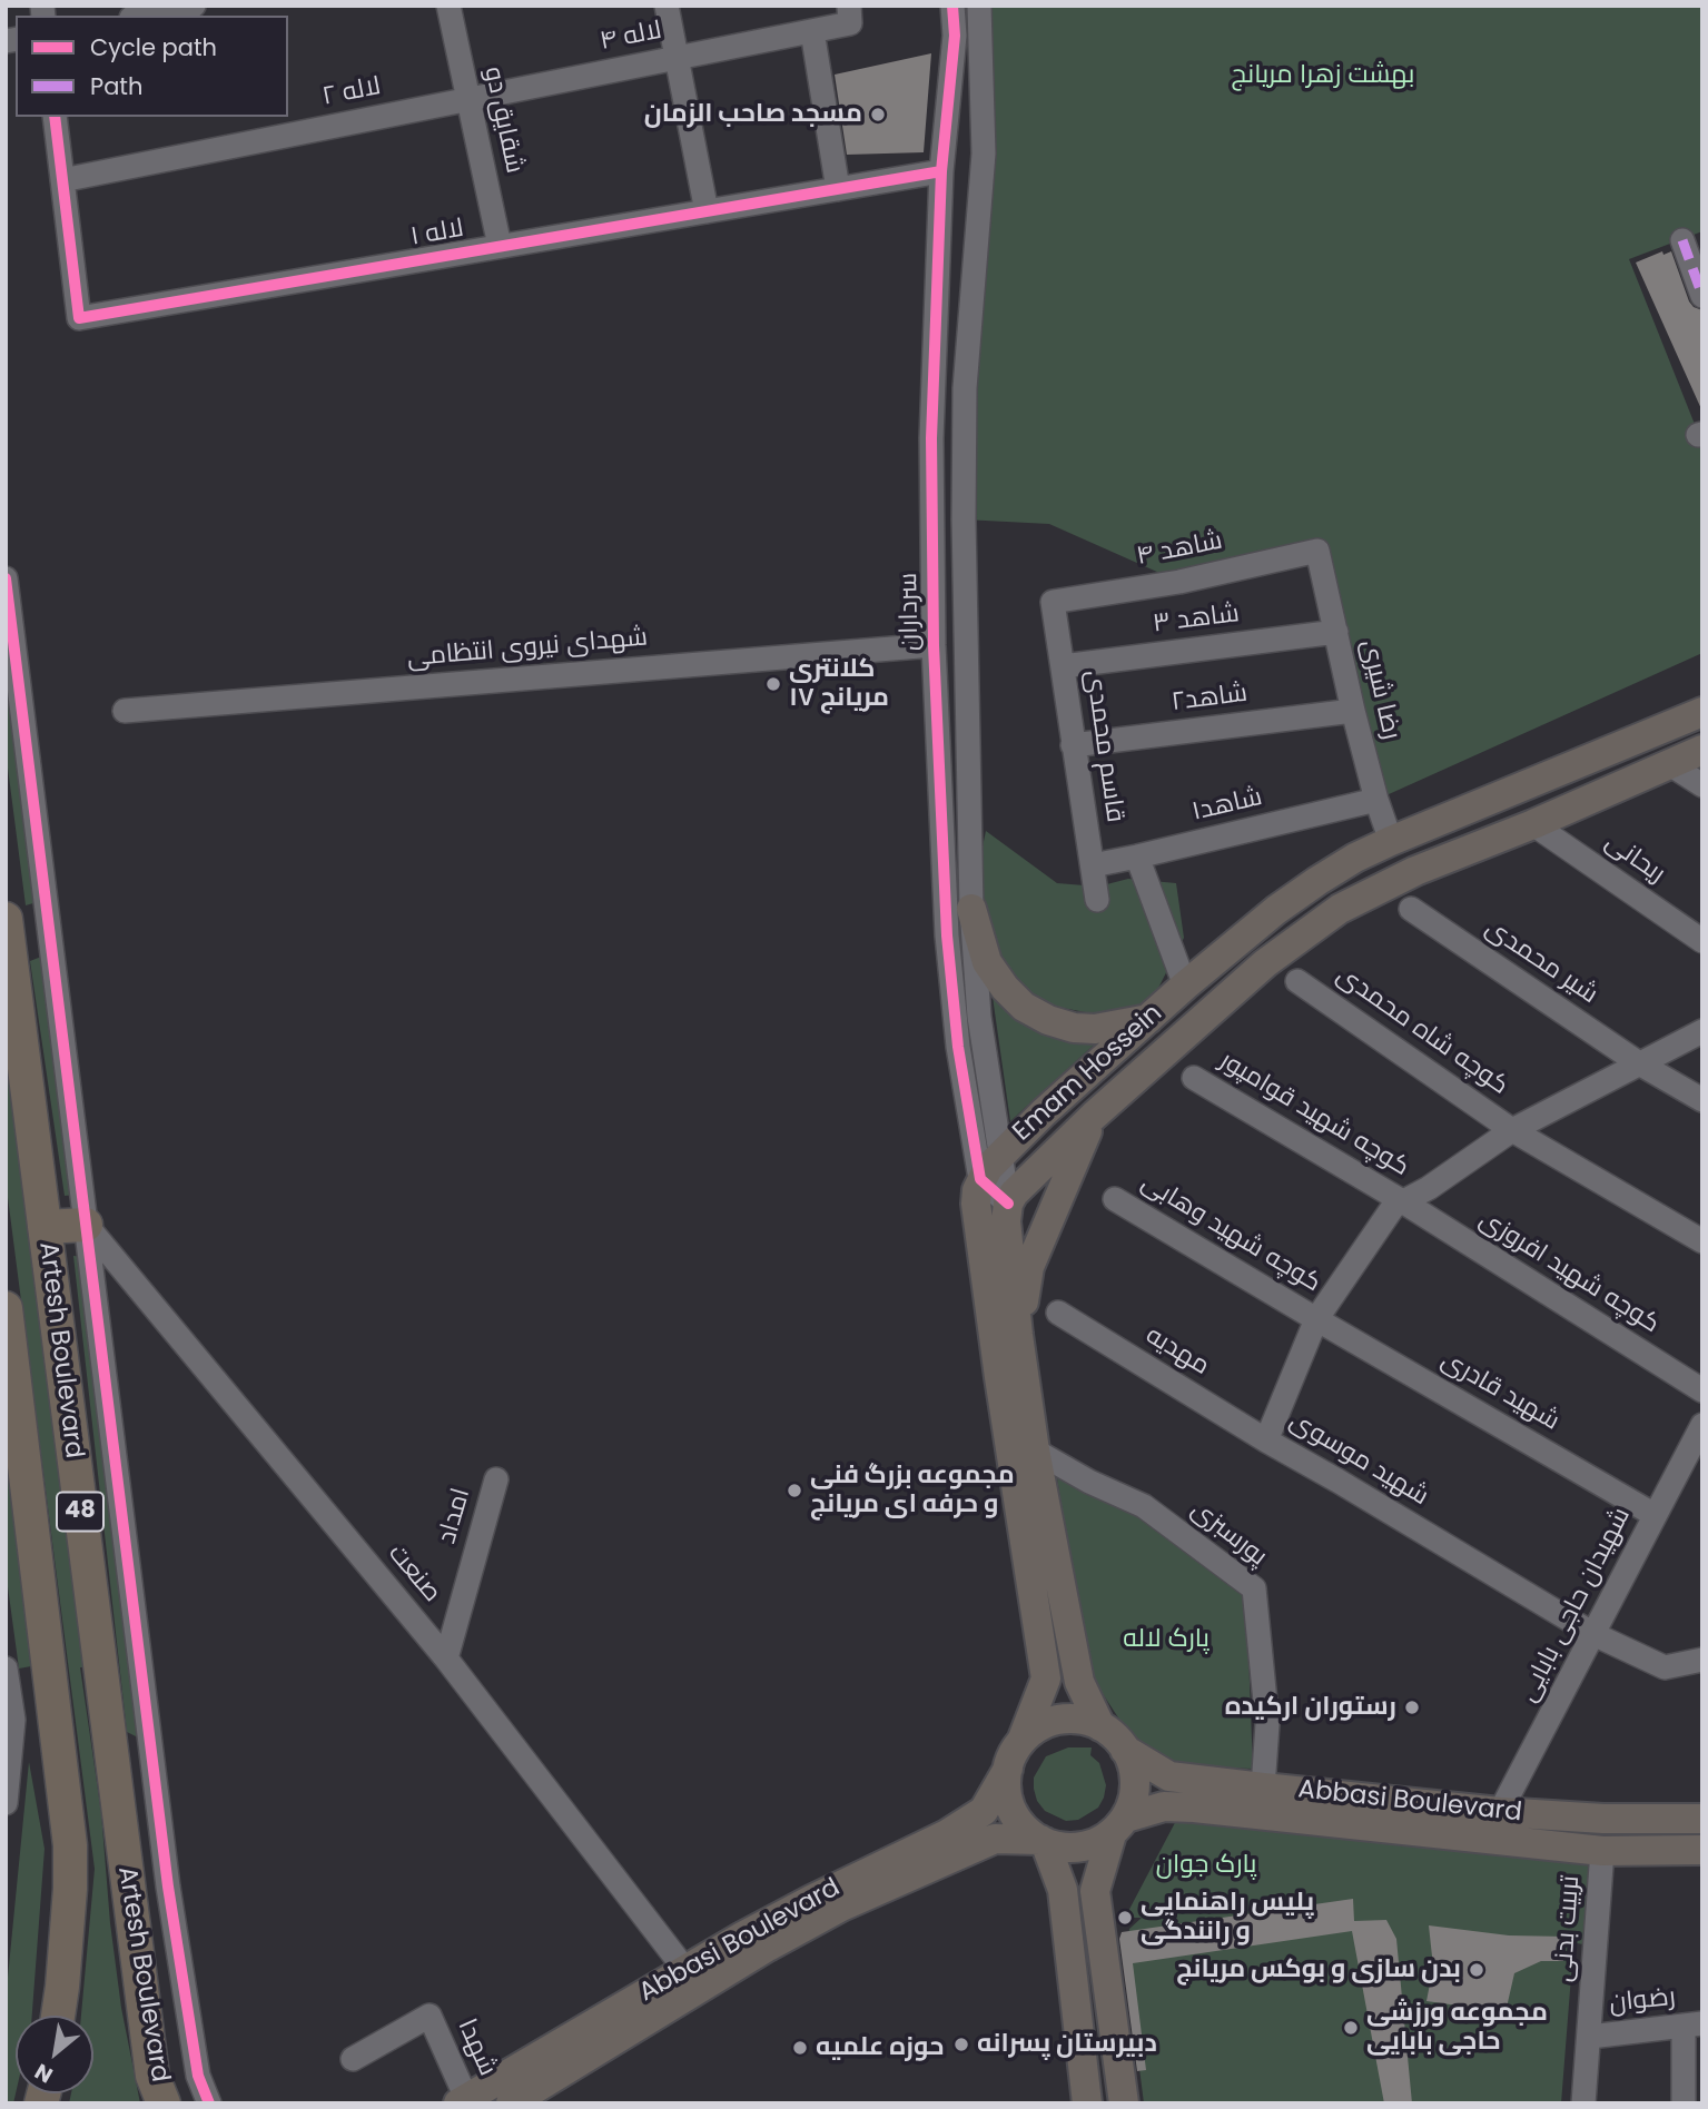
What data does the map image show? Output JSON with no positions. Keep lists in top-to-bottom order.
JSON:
{
  "streets": {
    "highway": ["Artesh Boulevard", "48"],
    "main road": ["Emam Hossein", "Abbasi Boulevard"],
    "street": [
      "لاله ۴",
      "لاله ۲",
      "شقایق دو",
      "لاله ۱",
      "شاهد ۴",
      "سرداران",
      "شاهد ۳",
      "شهدای نیروی انتظامی",
      "رضا شیری",
      "شاهد۲",
      "قاسم محمدی",
      "شاهد۱",
      "ریحانی",
      "شیر محمدی",
      "کوچه شاه محمدی",
      "کوچه شهید قوامپور",
      "کوچه شهید وهابی",
      "کوچه شهید افروزی",
      "مهدیه",
      "شهید قادری",
      "شهید موسوی",
      "امداد",
      "پورسبزی",
      "صنعت",
      "شهیدان حاجی بابایی",
      "تربیت بدنی",
      "رضوان",
      "شهدا"
    ]
  },
  "crossings": [
    ["لاله ۴", "لاله ۲"],
    ["لاله ۴", "شقایق دو"],
    ["لاله ۲", "شقایق دو"],
    ["لاله ۲", "لاله ۱"],
    ["شقایق دو", "لاله ۱"],
    ["لاله ۱", "سرداران"],
    ["شاهد ۴", "رضا شیری"],
    ["شاهد ۴", "قاسم محمدی"],
    ["سرداران", "شهدای نیروی انتظامی"],
    ["سرداران", "Emam Hossein"],
    ["شاهد ۳", "رضا شیری"],
    ["شاهد ۳", "قاسم محمدی"],
    ["رضا شیری", "شاهد۲"],
    ["رضا شیری", "شاهد۱"],
    ["رضا شیری", "Emam Hossein"],
    ["شاهد۲", "قاسم محمدی"],
    ["قاسم محمدی", "شاهد۱"],
    ["ریحانی", "Emam Hossein"],
    ["شیر محمدی", "شهید موسوی"],
    ["کوچه شاه محمدی", "شهید موسوی"],
    ["کوچه شهید قوامپور", "کوچه شهید افروزی"],
    ["کوچه شهید قوامپور", "شهید موسوی"],
    ["کوچه شهید وهابی", "شهید قادری"],
    ["کوچه شهید وهابی", "شهید موسوی"],
    ["کوچه شهید افروزی", "شهید موسوی"],
    ["مهدیه", "شهید موسوی"],
    ["شهید قادری", "شهید موسوی"],
    ["شهید قادری", "شهیدان حاجی بابایی"],
    ["شهید موسوی", "شهیدان حاجی بابایی"],
    ["امداد", "صنعت"],
    ["پورسبزی", "Abbasi Boulevard"],
    ["صنعت", "Abbasi Boulevard"],
    ["شهیدان حاجی بابایی", "Abbasi Boulevard"],
    ["Abbasi Boulevard", "تربیت بدنی"],
    ["Abbasi Boulevard", "شهدا"],
    ["تربیت بدنی", "رضوان"]
  ],
  "parks": ["بهشت زهرا مریانج", "پارک لاله", "پارک جوان"],
  "places": [
    "مسجد صاحب الزمان",
    "کلانتری ۱۷ مریانج",
    "مجموعه بزرگ فنی و حرفه ای مریانج",
    "رستوران ارکیده",
    "پلیس راهنمایی و رانندگی",
    "بدن سازی و بوکس مریانج",
    "مجموعه ورزشی حاجی بابایی",
    "دبیرستان پسرانه",
    "حوزه علمیه"
  ],
  "legend": ["Cycle path", "Path"],
  "north": "bottom left"
}
